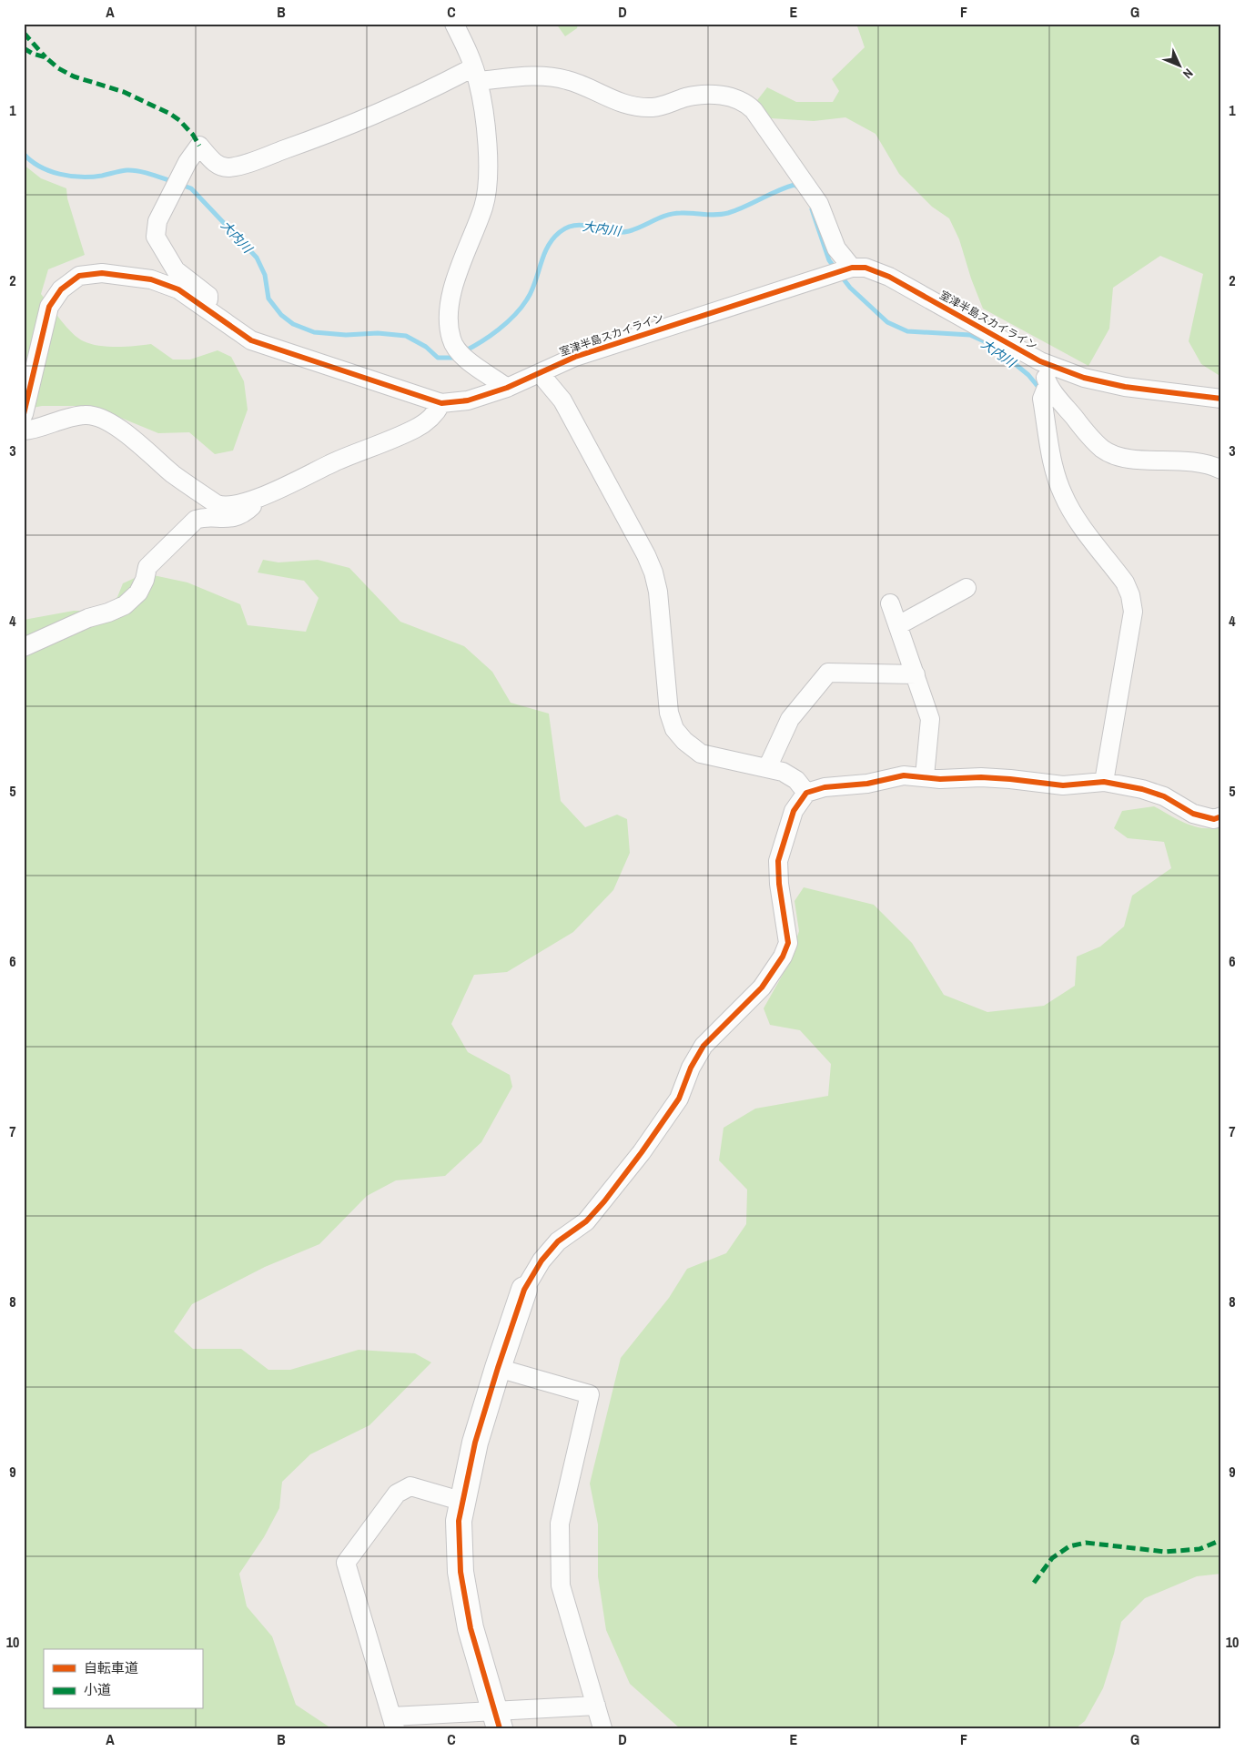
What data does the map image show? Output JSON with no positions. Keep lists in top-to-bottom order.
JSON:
{
  "streets": {
    "street": ["室津半島スカイライン"]
  },
  "water": ["大内川"],
  "legend": ["自転車道", "小道"],
  "north": "bottom right",
  "grid": {
    "columns": [
      "A",
      "B",
      "C",
      "D",
      "E",
      "F",
      "G"
    ],
    "rows": [
      "1",
      "2",
      "3",
      "4",
      "5",
      "6",
      "7",
      "8",
      "9",
      "10"
    ]
  }
}
